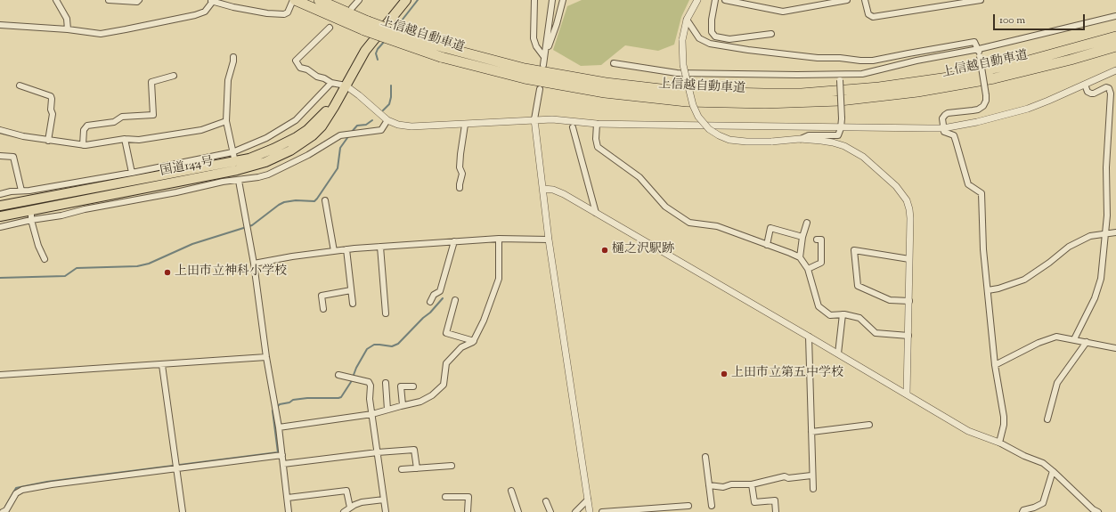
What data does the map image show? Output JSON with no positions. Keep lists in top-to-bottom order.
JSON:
{
  "streets": {
    "highway": ["上信越自動車道", "国道144号"]
  },
  "places": ["樋之沢駅跡", "上田市立神科小学校", "上田市立第五中学校"],
  "scale_bar": "100 m"
}
